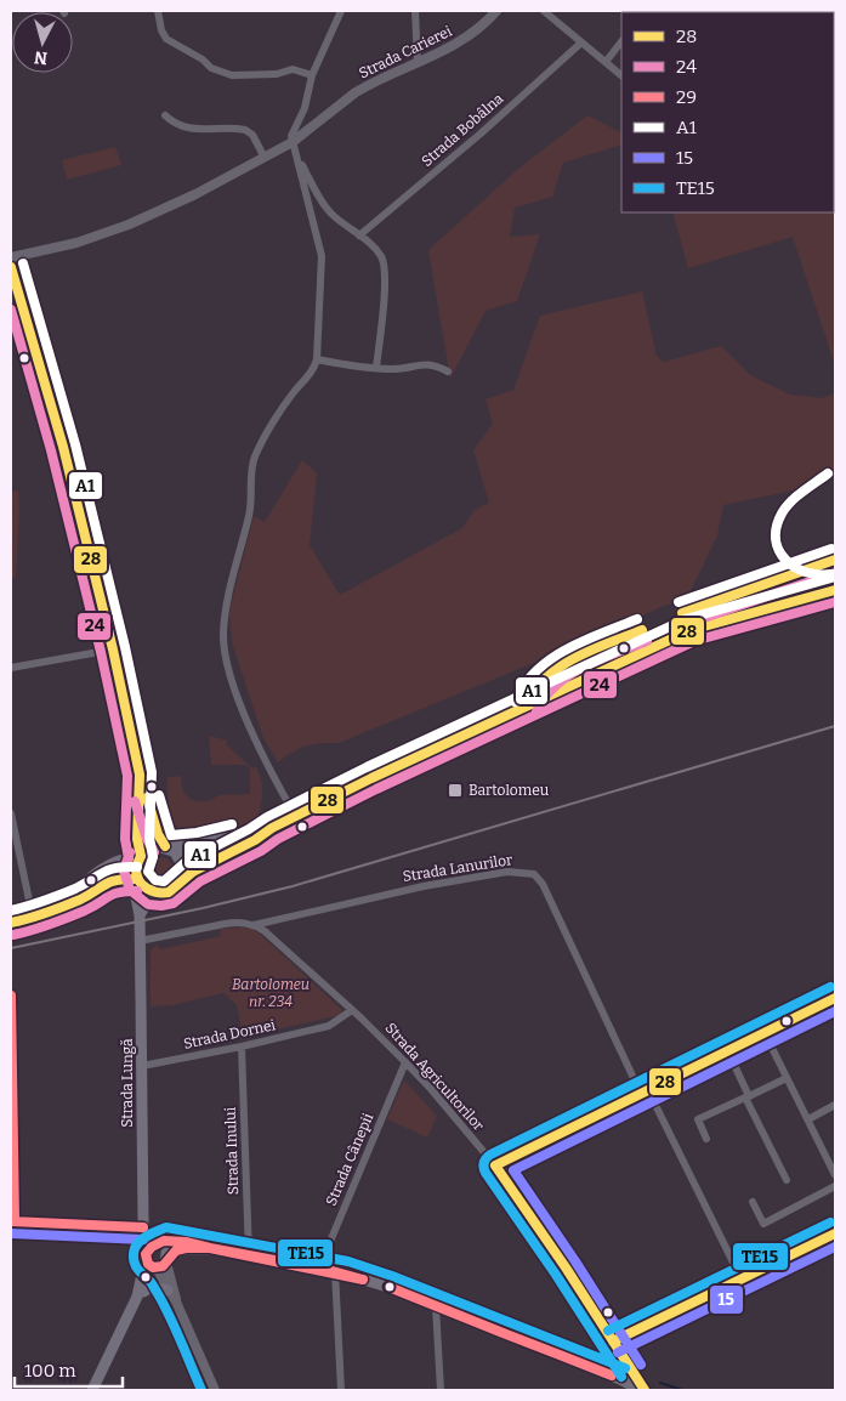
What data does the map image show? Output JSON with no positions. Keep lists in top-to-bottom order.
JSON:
{
  "streets": {
    "main road": ["Strada Lungă"],
    "street": [
      "Strada Carierei",
      "Strada Bobâlna",
      "Strada Lanurilor",
      "Strada Dornei",
      "Strada Agricultorilor",
      "Strada Inului",
      "Strada Cânepii"
    ]
  },
  "crossings": [
    ["Strada Lanurilor", "Strada Agricultorilor"],
    ["Strada Dornei", "Strada Agricultorilor"],
    ["Strada Dornei", "Strada Lungă"],
    ["Strada Dornei", "Strada Inului"],
    ["Strada Agricultorilor", "Strada Cânepii"]
  ],
  "parks": ["Bartolomeu nr. 234"],
  "places": {
    "transit": ["Bartolomeu"]
  },
  "lines": [
    "transit line A1",
    "transit line 28",
    "transit line 24",
    "transit line TE15",
    "transit line 29",
    "transit line 15"
  ],
  "legend": [
    "28",
    "24",
    "29",
    "A1",
    "15",
    "TE15"
  ],
  "scale_bar": "100 m",
  "north": "bottom"
}
